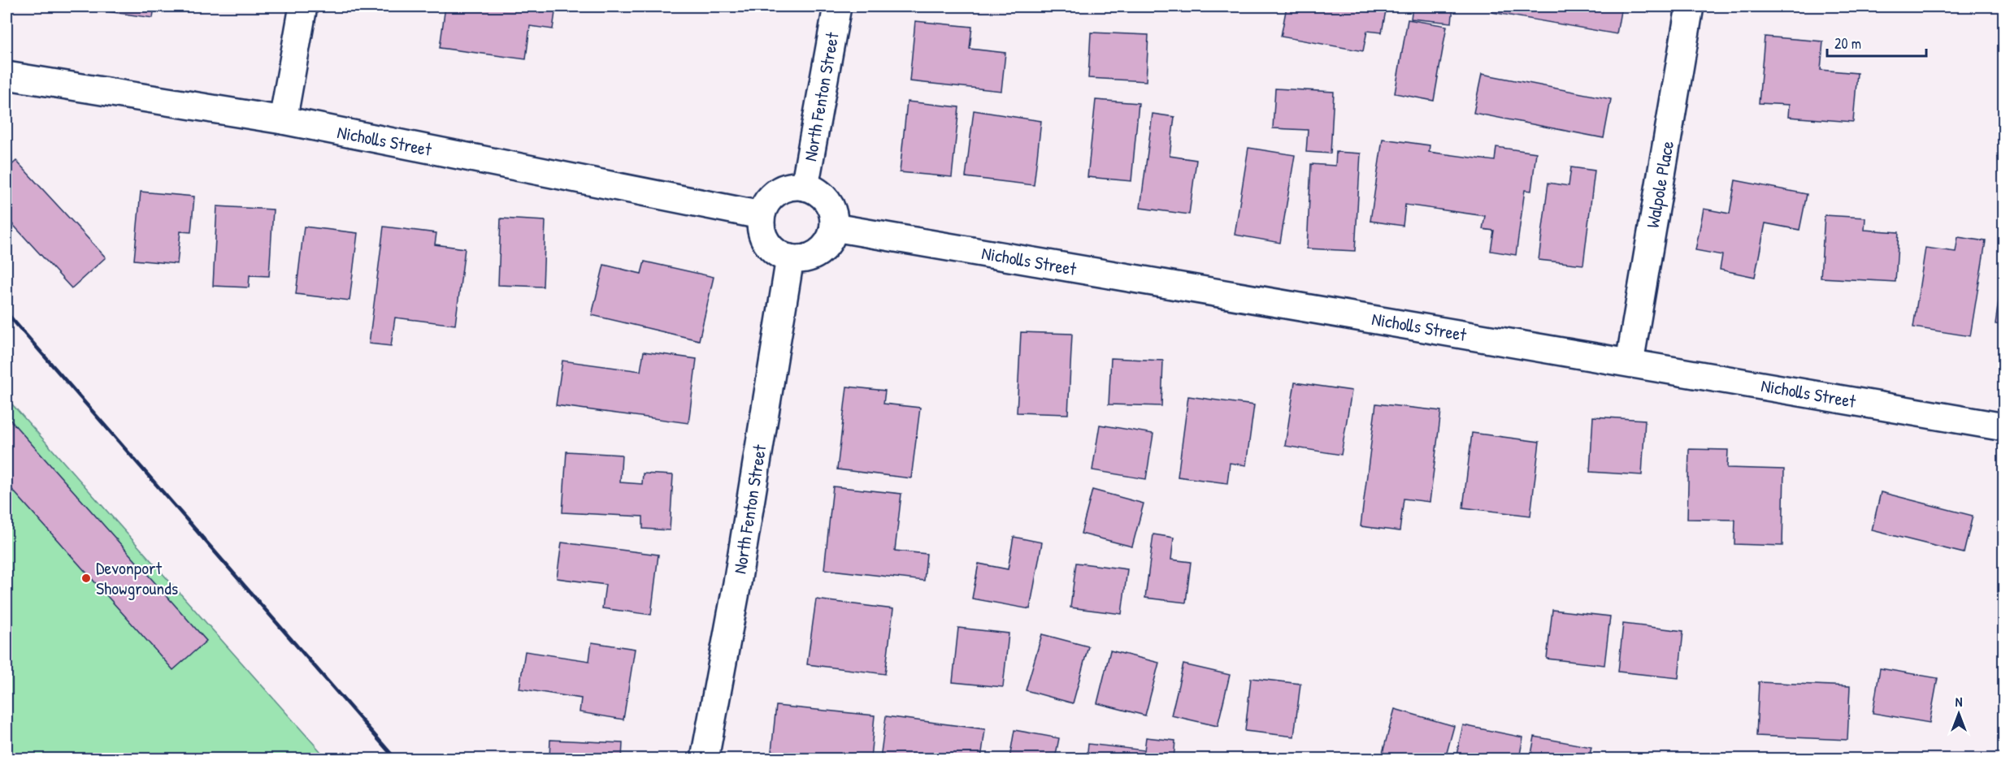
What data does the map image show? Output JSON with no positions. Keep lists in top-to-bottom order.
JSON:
{
  "streets": {
    "street": ["North Fenton Street", "Nicholls Street", "Walpole Place"]
  },
  "crossings": [
    ["North Fenton Street", "Nicholls Street"],
    ["Nicholls Street", "Walpole Place"]
  ],
  "places": ["Devonport Showgrounds"],
  "scale_bar": "20 m",
  "north": "top"
}
